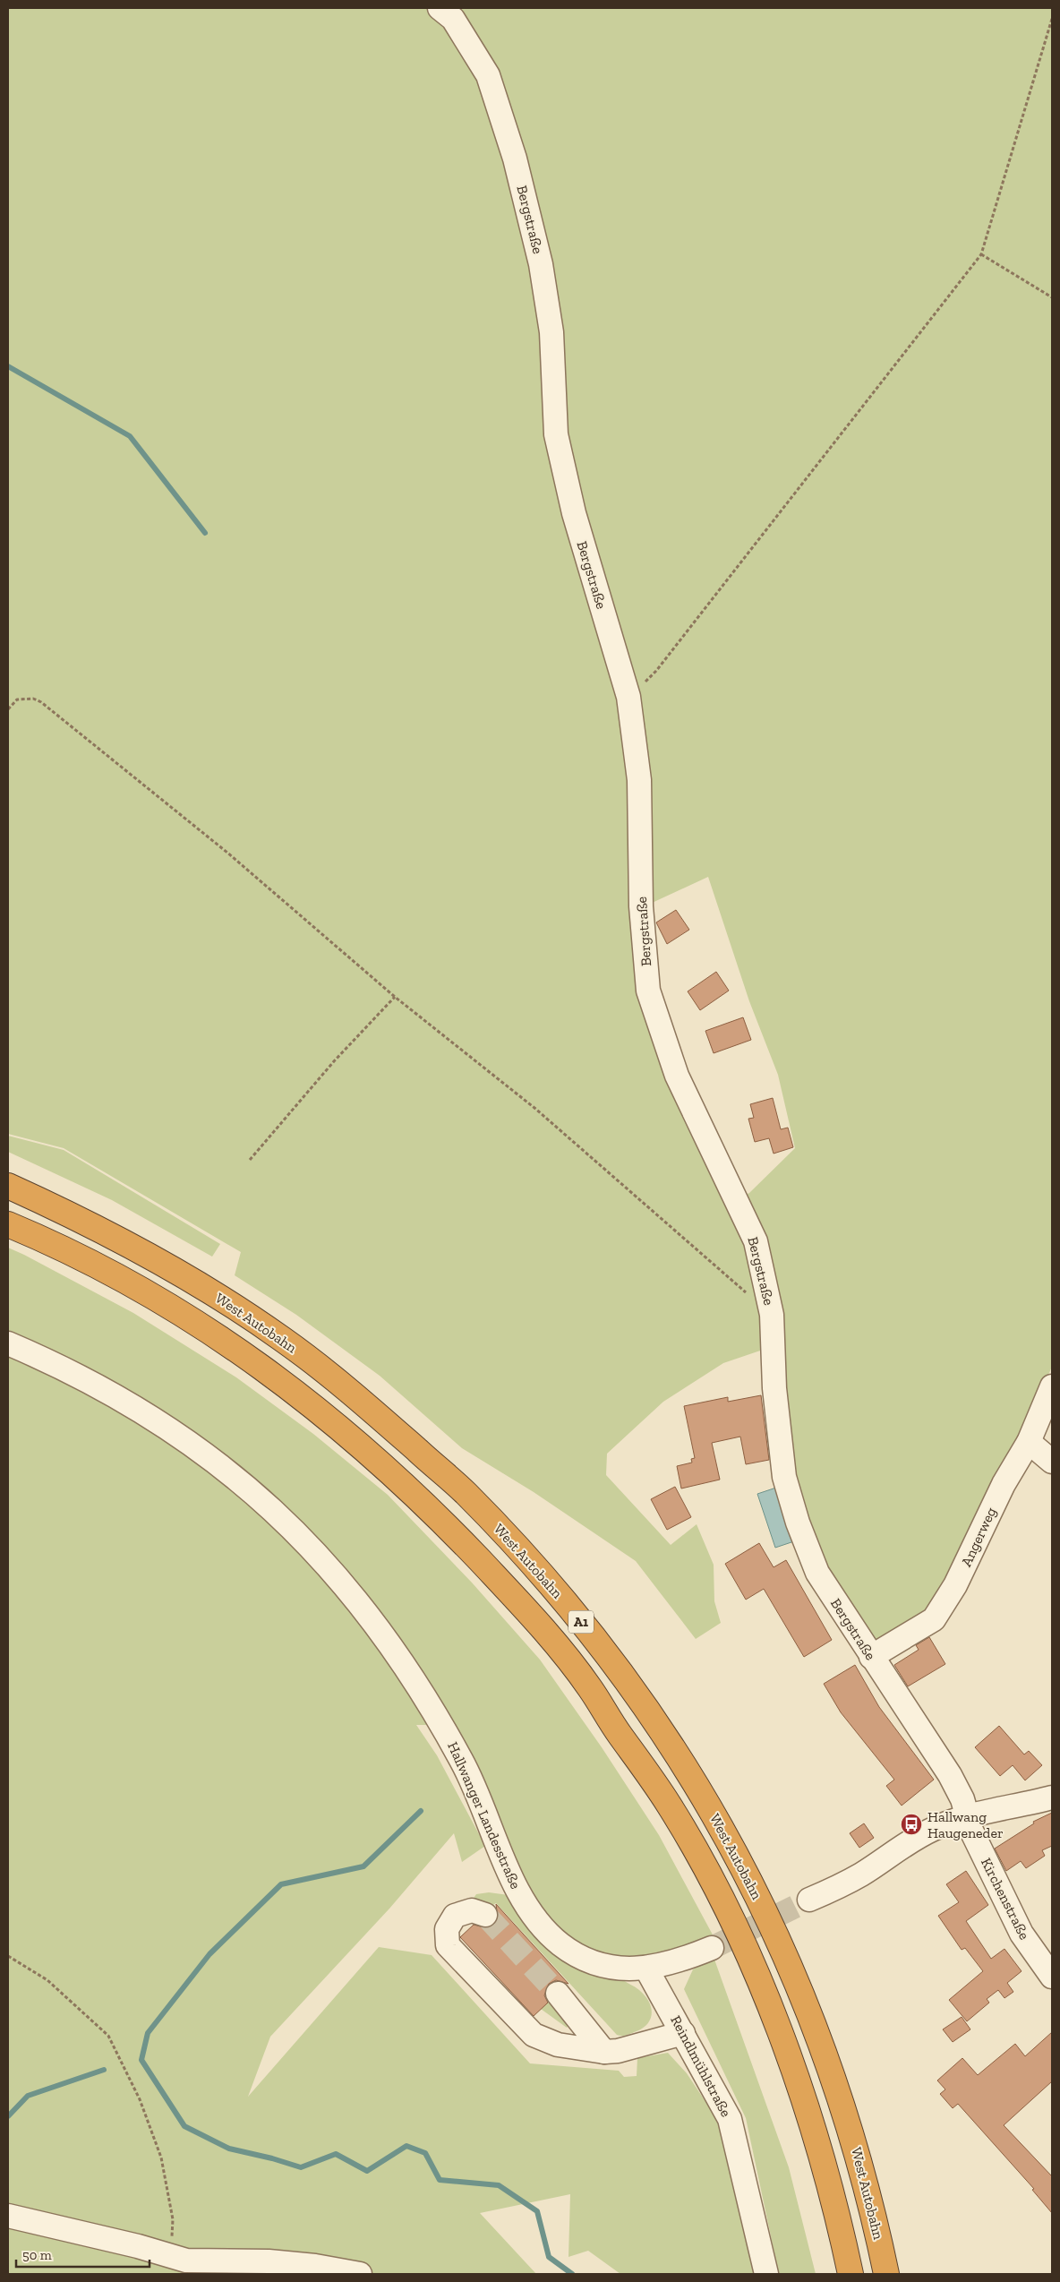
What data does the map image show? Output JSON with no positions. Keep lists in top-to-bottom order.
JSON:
{
  "streets": {
    "highway": ["West Autobahn", "A1"],
    "street": [
      "Bergstraße",
      "Angerweg",
      "Hallwanger Landesstraße",
      "Kirchenstraße",
      "Reindlmühlstraße"
    ]
  },
  "crossings": [
    ["Bergstraße", "Angerweg"],
    ["Bergstraße", "Kirchenstraße"],
    ["Hallwanger Landesstraße", "Reindlmühlstraße"]
  ],
  "places": {
    "bus stop": ["Hallwang Haugeneder"]
  },
  "scale_bar": "50 m"
}
